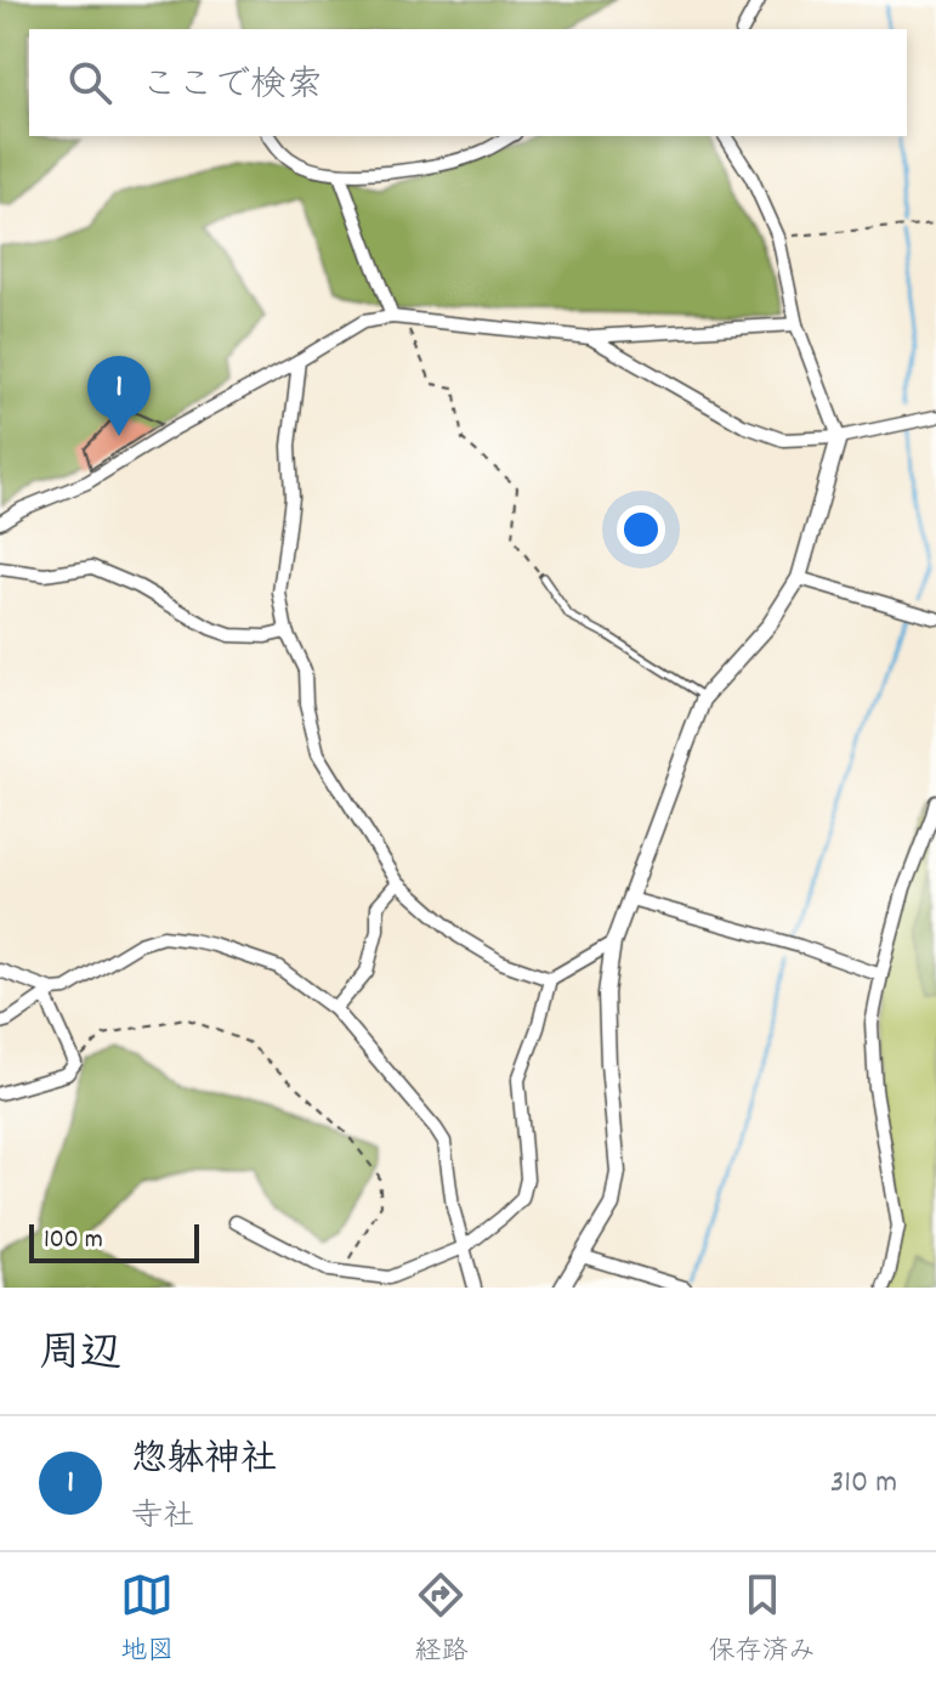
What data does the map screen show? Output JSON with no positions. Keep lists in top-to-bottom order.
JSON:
{
  "scale_bar": "100 m",
  "page": {
    "search": "ここで検索",
    "pins": "1",
    "scale": "100 m",
    "heading": "周辺",
    "list": [
      {
        "mark": "1",
        "name": "惣躰神社",
        "note": "寺社",
        "value": "310 m"
      }
    ],
    "nav": ["地図", "経路", "保存済み"]
  }
}
